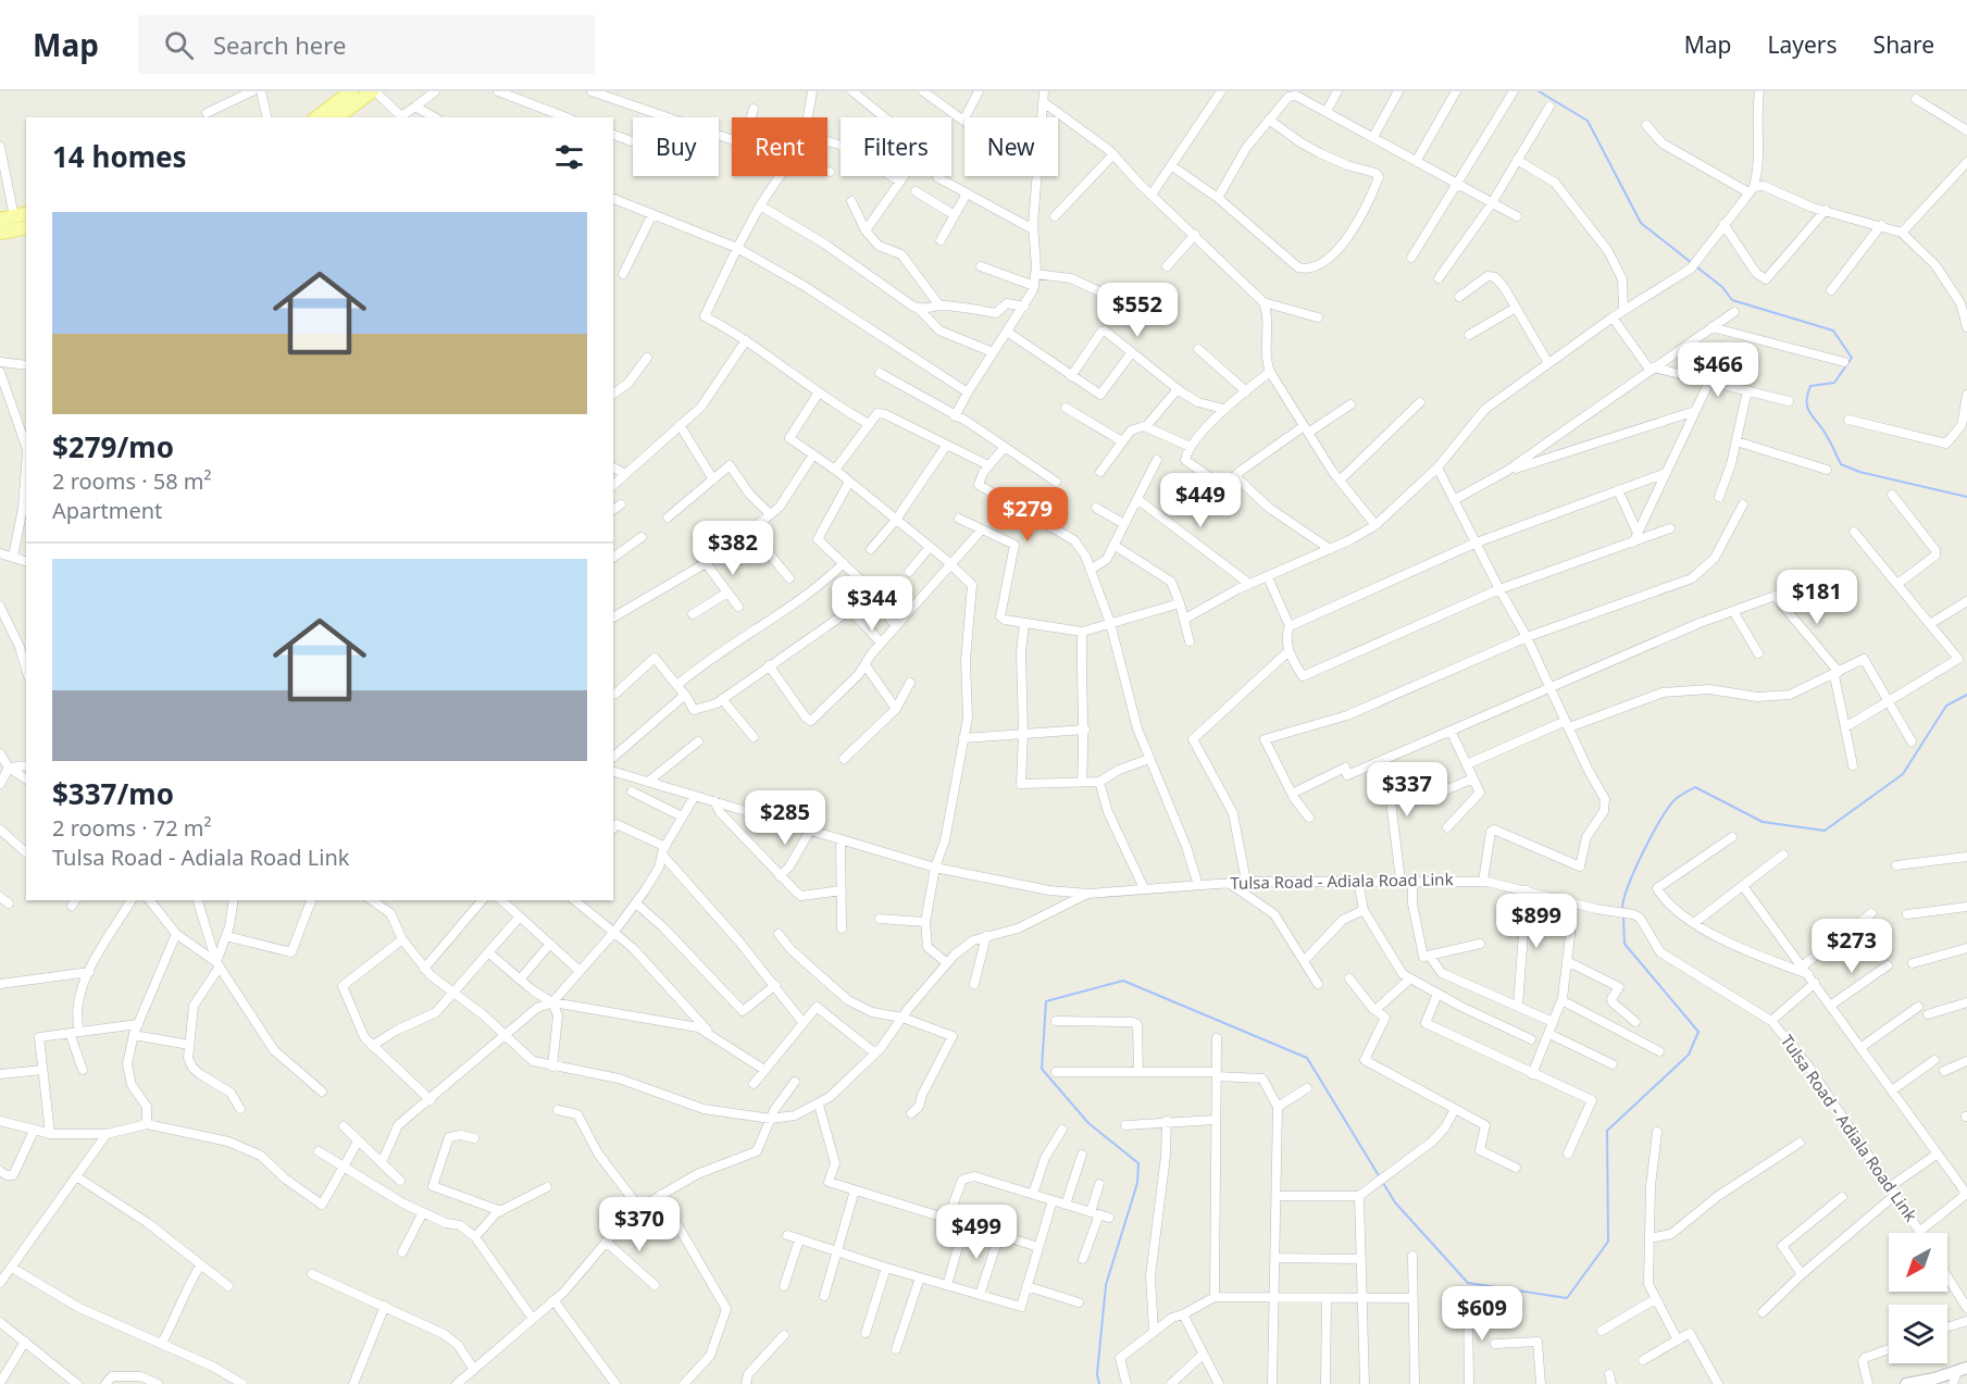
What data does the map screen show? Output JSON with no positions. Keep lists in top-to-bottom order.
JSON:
{
  "streets": {
    "street": ["Tulsa Road - Adiala Road Link"]
  },
  "north": "bottom left",
  "page": {
    "header": "Map",
    "search": "Search here",
    "nav": ["Map", "Layers", "Share"],
    "chip": [
      "Buy",
      "Rent",
      "Filters",
      "New"
    ],
    "heading": "14 homes",
    "list": [
      {
        "name": "$279/mo",
        "note": "2 rooms · 58 m² · Apartment"
      },
      {
        "name": "$337/mo",
        "note": "2 rooms · 72 m² · Tulsa Road - Adiala Road Link"
      }
    ],
    "price": [
      "$552",
      "$466",
      "$449",
      "$279",
      "$382",
      "$181",
      "$344",
      "$337",
      "$285",
      "$899",
      "$273",
      "$370",
      "$499",
      "$609"
    ]
  }
}
